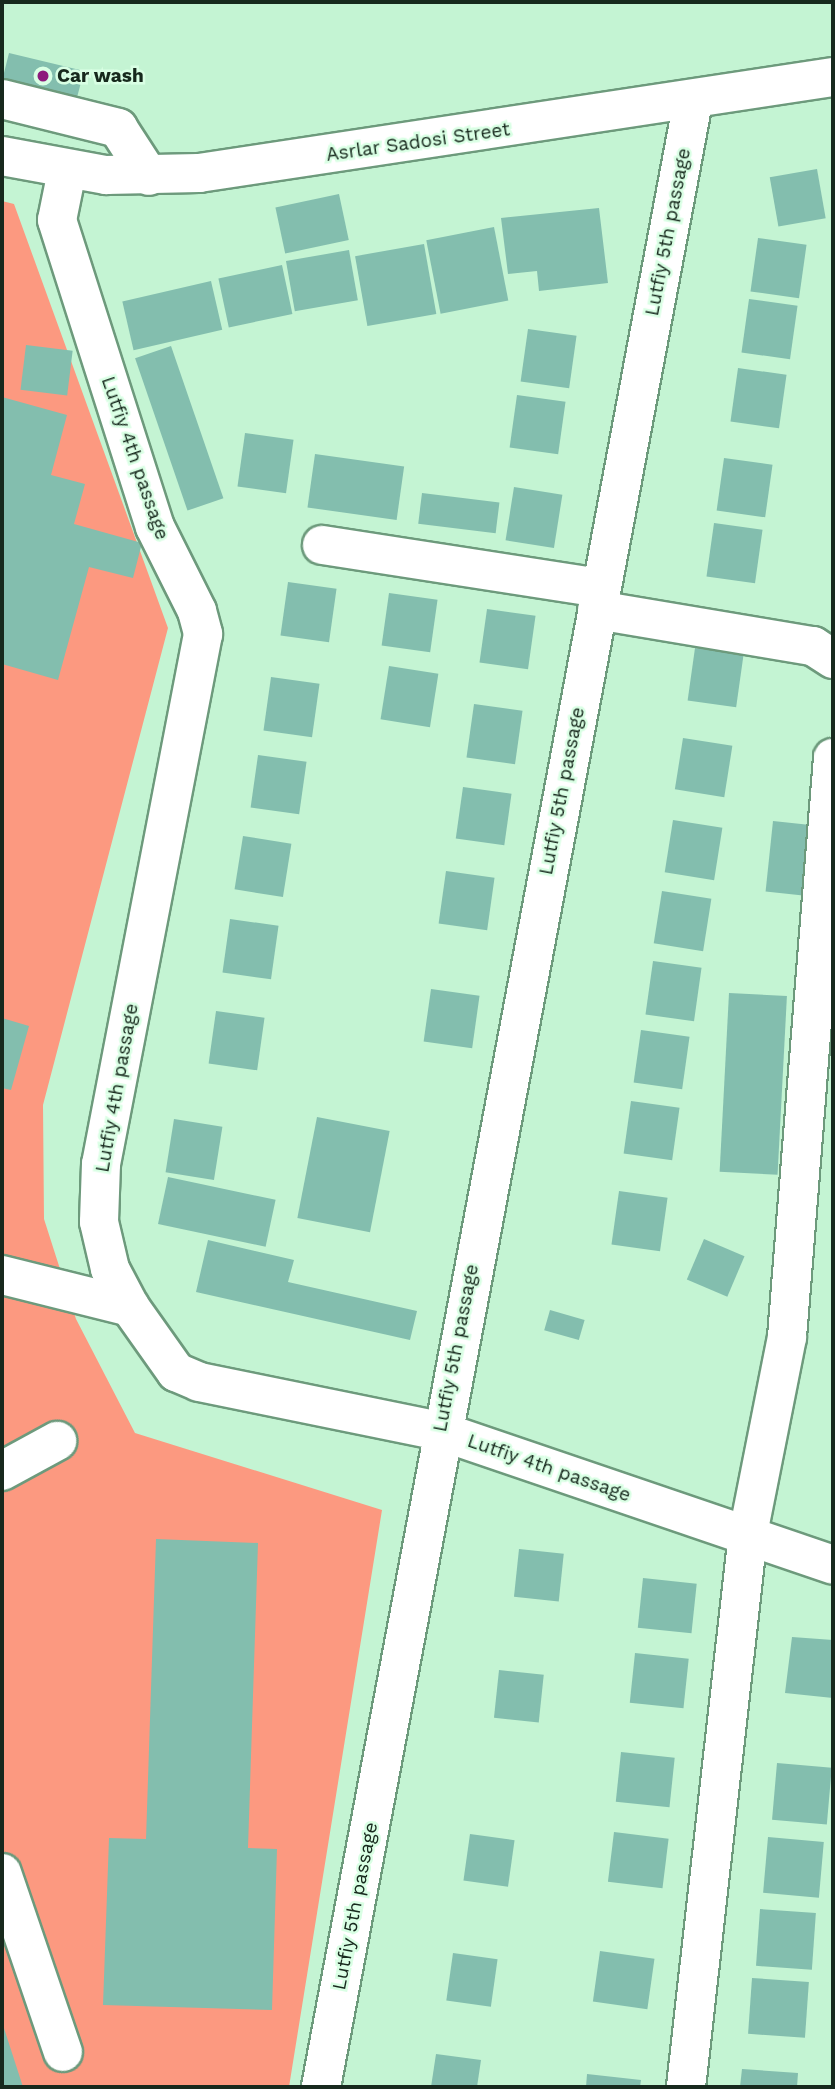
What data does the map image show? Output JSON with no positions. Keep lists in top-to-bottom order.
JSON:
{
  "streets": {
    "street": ["Asrlar Sadosi Street", "Lutfiy 5th passage", "Lutfiy 4th passage"]
  },
  "crossings": [
    ["Asrlar Sadosi Street", "Lutfiy 5th passage"],
    ["Asrlar Sadosi Street", "Lutfiy 4th passage"],
    ["Lutfiy 5th passage", "Lutfiy 4th passage"]
  ],
  "places": ["Car wash"]
}
